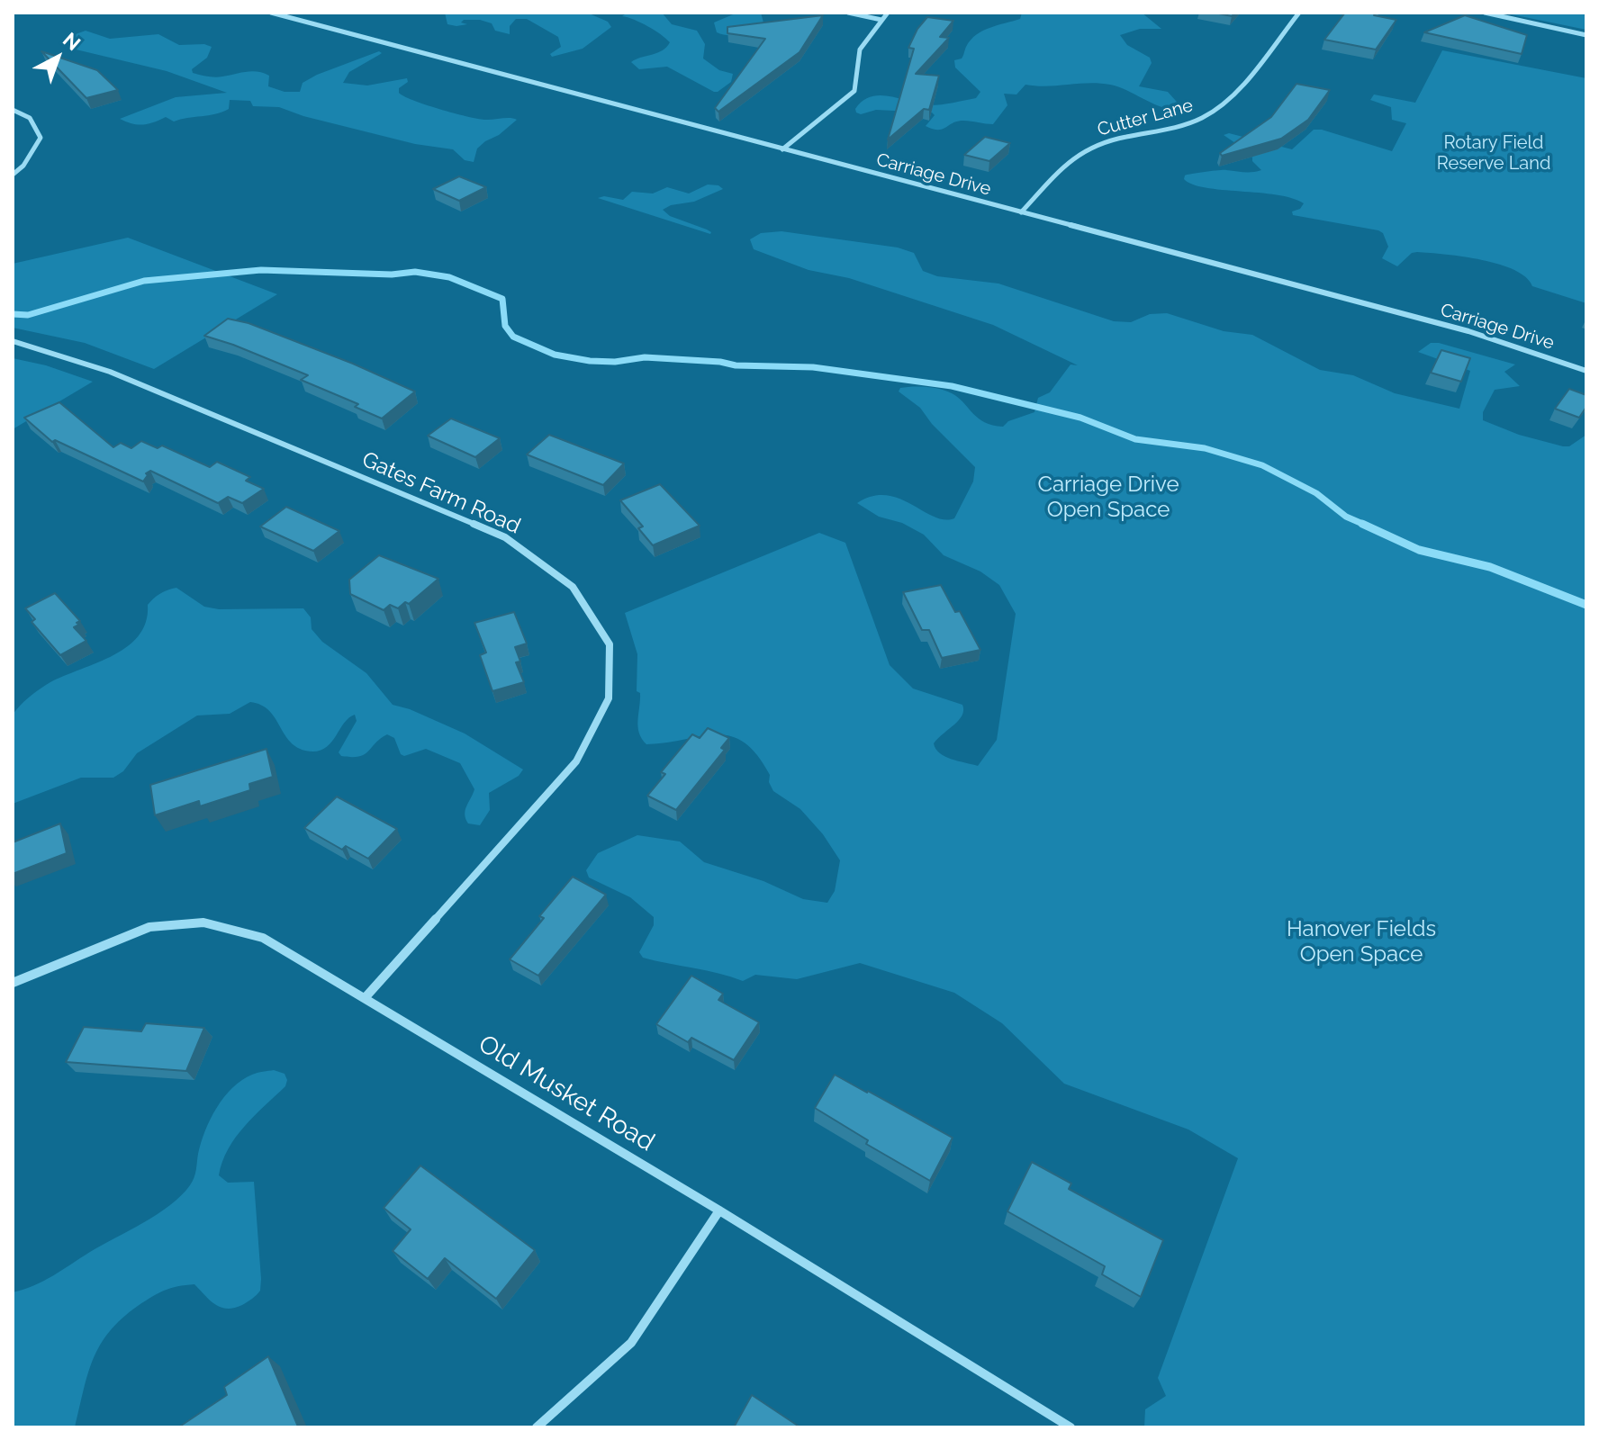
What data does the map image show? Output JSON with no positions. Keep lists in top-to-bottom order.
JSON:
{
  "streets": {
    "street": [
      "Cutter Lane",
      "Carriage Drive",
      "Gates Farm Road",
      "Old Musket Road"
    ]
  },
  "crossings": [
    ["Cutter Lane", "Carriage Drive"],
    ["Gates Farm Road", "Old Musket Road"]
  ],
  "parks": ["Rotary Field Reserve Land", "Carriage Drive Open Space", "Hanover Fields Open Space"],
  "north": "top right"
}
